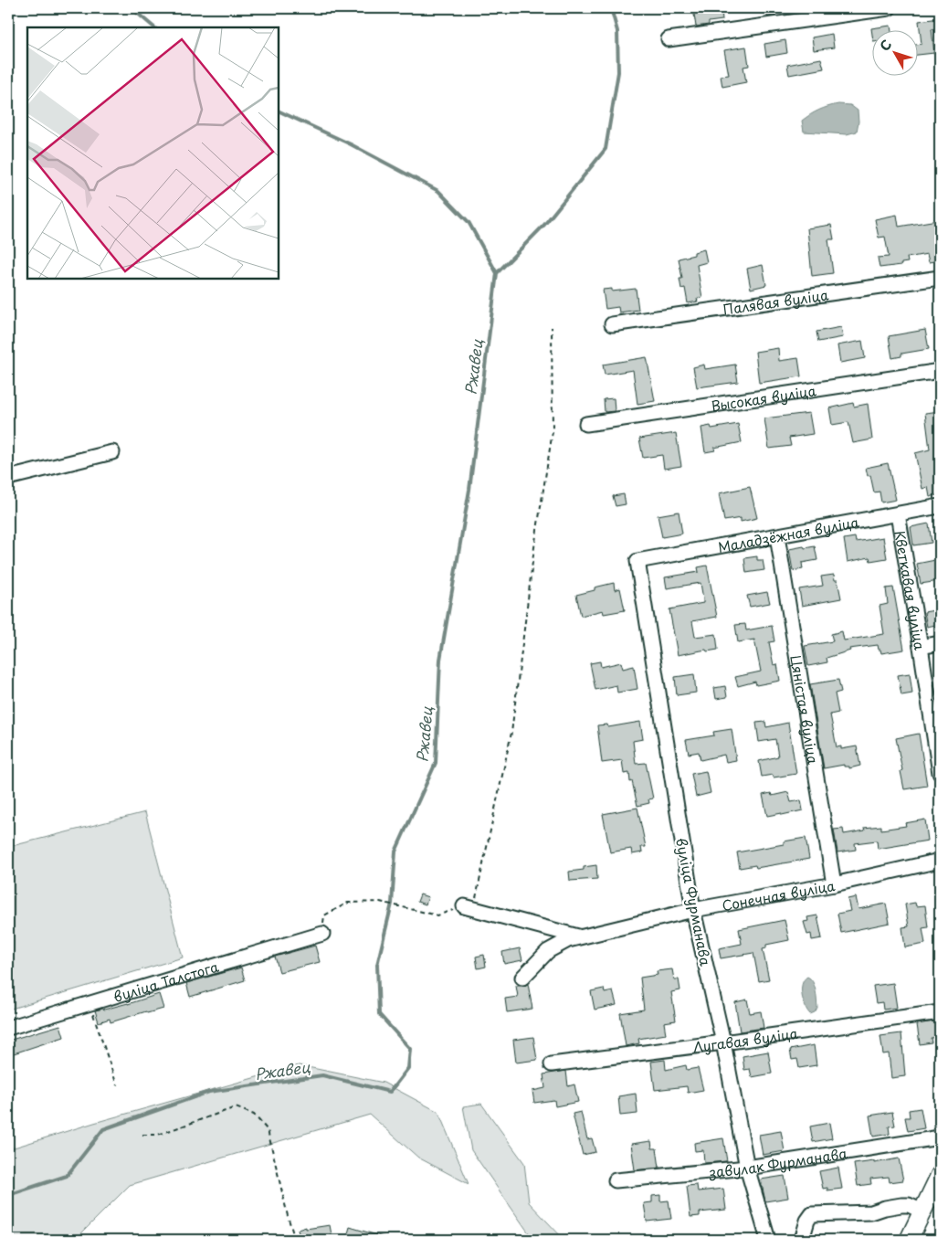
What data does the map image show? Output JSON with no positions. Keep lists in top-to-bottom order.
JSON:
{
  "streets": {
    "street": [
      "Палявая вуліца",
      "Высокая вуліца",
      "Маладзёжная вуліца",
      "Кветкавая вуліца",
      "Цяністая вуліца",
      "Сонечная вуліца",
      "вуліца Фурманава",
      "вуліца Талстога",
      "Лугавая вуліца",
      "завулак Фурманава"
    ]
  },
  "crossings": [
    ["Маладзёжная вуліца", "Кветкавая вуліца"],
    ["Маладзёжная вуліца", "Цяністая вуліца"],
    ["Маладзёжная вуліца", "вуліца Фурманава"],
    ["Цяністая вуліца", "Сонечная вуліца"],
    ["Сонечная вуліца", "вуліца Фурманава"],
    ["вуліца Фурманава", "Лугавая вуліца"],
    ["вуліца Фурманава", "завулак Фурманава"]
  ],
  "water": ["Ржавец"],
  "north": "top left"
}
